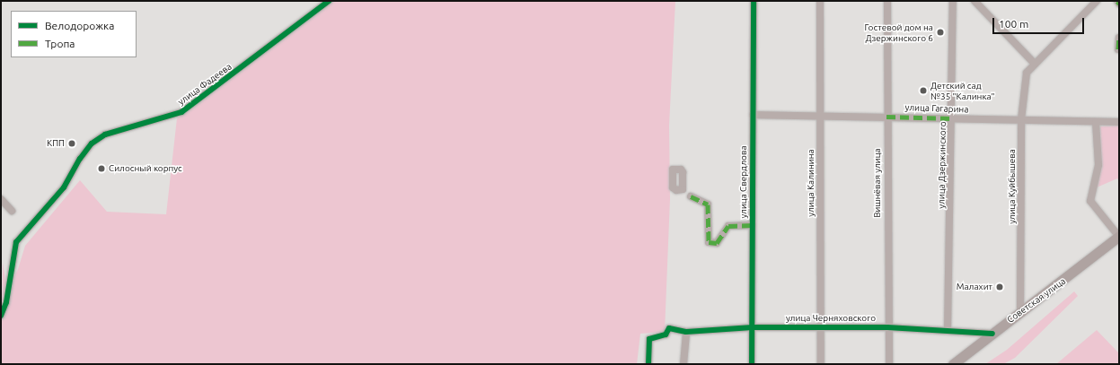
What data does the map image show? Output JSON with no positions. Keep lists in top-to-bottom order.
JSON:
{
  "streets": {
    "street": [
      "улица Фадеева",
      "улица Гагарина",
      "улица Дзержинского",
      "улица Свердлова",
      "улица Калинина",
      "Вишнёвая улица",
      "улица Куйбышева",
      "Советская улица",
      "улица Черняховского"
    ]
  },
  "crossings": [
    ["улица Гагарина", "улица Дзержинского"],
    ["улица Гагарина", "улица Свердлова"],
    ["улица Гагарина", "улица Калинина"],
    ["улица Гагарина", "Вишнёвая улица"],
    ["улица Гагарина", "улица Куйбышева"],
    ["улица Дзержинского", "улица Черняховского"],
    ["улица Свердлова", "улица Черняховского"],
    ["улица Калинина", "улица Черняховского"],
    ["Вишнёвая улица", "улица Черняховского"],
    ["улица Куйбышева", "Советская улица"],
    ["Советская улица", "улица Черняховского"]
  ],
  "places": [
    "Гостевой дом на Дзержинского 6",
    "Детский сад №35 \"Калинка\"",
    "КПП",
    "Силосный корпус",
    "Малахит"
  ],
  "legend": ["Велодорожка", "Тропа"],
  "scale_bar": "100 m"
}
